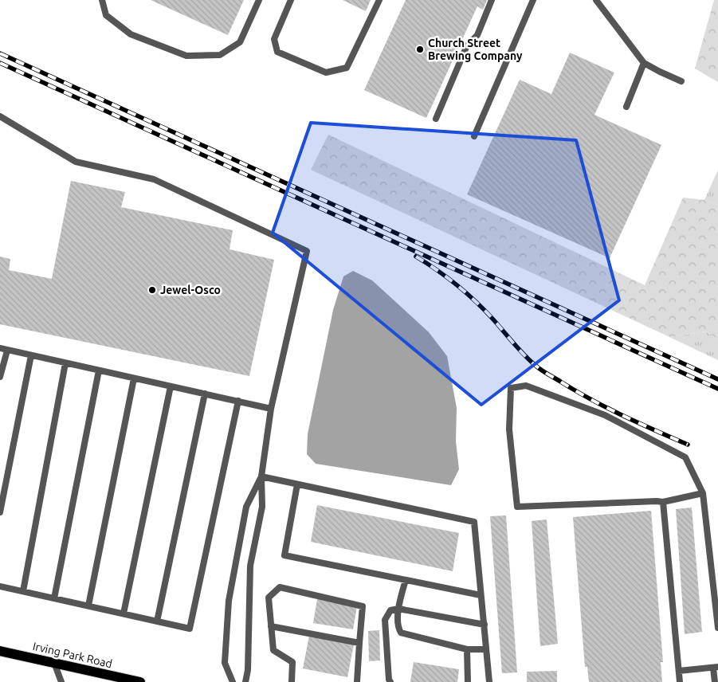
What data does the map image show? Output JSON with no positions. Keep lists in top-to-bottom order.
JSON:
{
  "streets": {
    "main road": ["Irving Park Road"]
  },
  "places": ["Church Street Brewing Company", "Jewel-Osco"]
}
